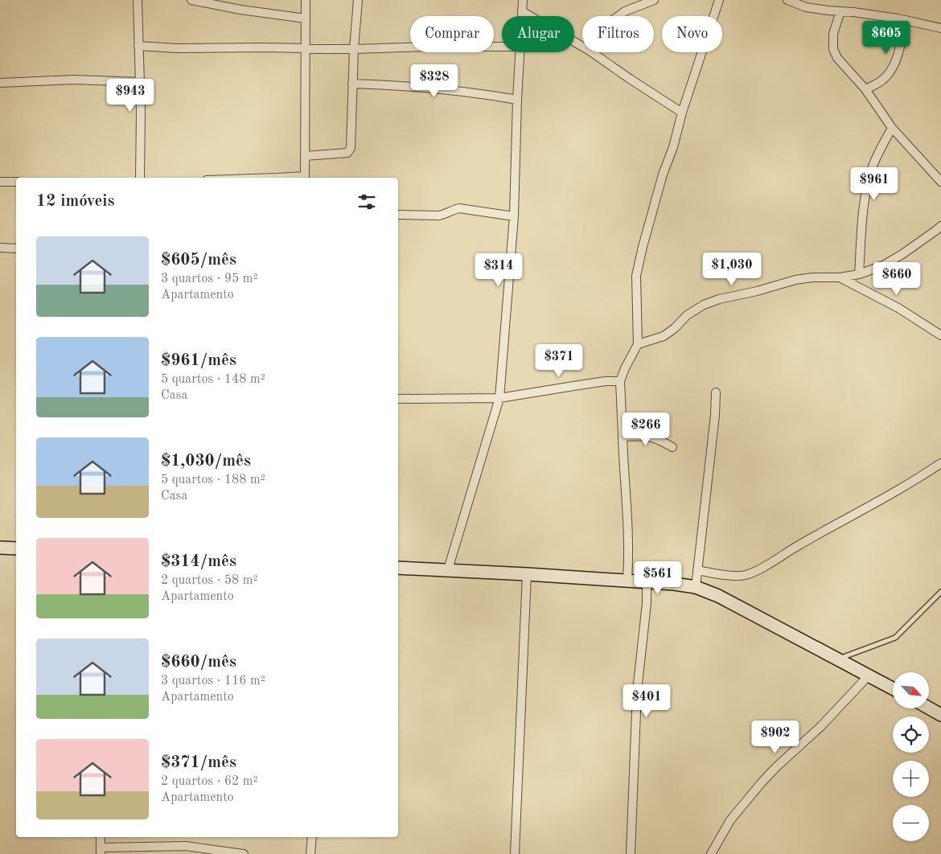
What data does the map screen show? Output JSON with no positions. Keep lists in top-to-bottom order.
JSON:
{
  "north": "bottom right",
  "page": {
    "chip": [
      "Comprar",
      "Alugar",
      "Filtros",
      "Novo"
    ],
    "price": [
      "$605",
      "$328",
      "$943",
      "$961",
      "$1,030",
      "$314",
      "$660",
      "$371",
      "$266",
      "$561",
      "$401",
      "$902"
    ],
    "heading": "12 imóveis",
    "list": [
      {
        "name": "$605/mês",
        "note": "3 quartos · 95 m² · Apartamento"
      },
      {
        "name": "$961/mês",
        "note": "5 quartos · 148 m² · Casa"
      },
      {
        "name": "$1,030/mês",
        "note": "5 quartos · 188 m² · Casa"
      },
      {
        "name": "$314/mês",
        "note": "2 quartos · 58 m² · Apartamento"
      },
      {
        "name": "$660/mês",
        "note": "3 quartos · 116 m² · Apartamento"
      },
      {
        "name": "$371/mês",
        "note": "2 quartos · 62 m² · Apartamento"
      }
    ],
    "map_buttons": ["+", "−"]
  }
}
